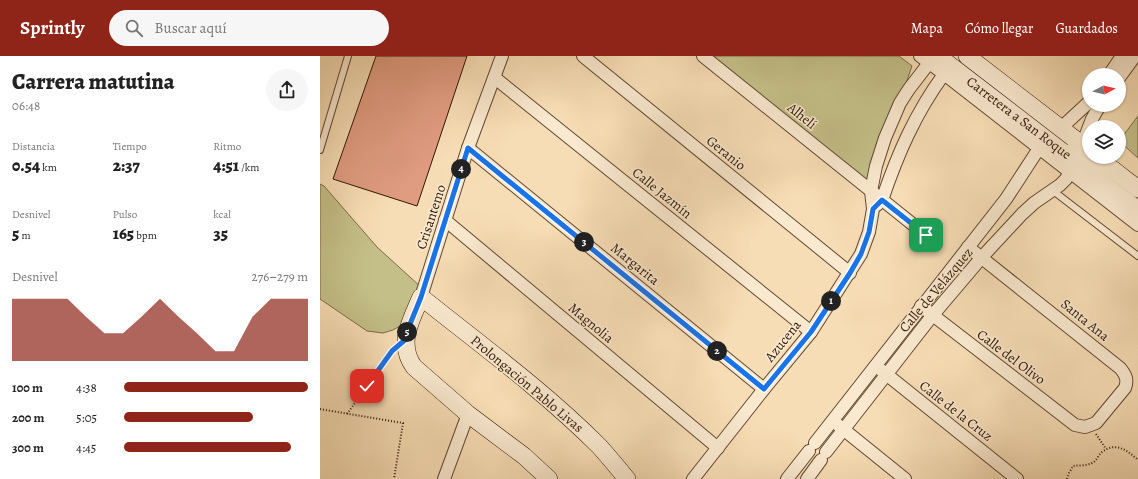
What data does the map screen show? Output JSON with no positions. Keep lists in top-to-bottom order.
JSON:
{
  "streets": {
    "main road": ["Carretera a San Roque", "Prolongación Pablo Livas"],
    "street": [
      "Alhelí",
      "Geranio",
      "Calle Jazmín",
      "Crisantemo",
      "Margarita",
      "Calle de Velázquez",
      "Santa Ana",
      "Magnolia",
      "Azucena",
      "Calle del Olivo",
      "Calle de la Cruz"
    ]
  },
  "crossings": [
    ["Alhelí", "Azucena"],
    ["Carretera a San Roque", "Calle de Velázquez"],
    ["Carretera a San Roque", "Azucena"],
    ["Geranio", "Azucena"],
    ["Calle Jazmín", "Crisantemo"],
    ["Calle Jazmín", "Azucena"],
    ["Crisantemo", "Margarita"],
    ["Crisantemo", "Magnolia"],
    ["Crisantemo", "Prolongación Pablo Livas"],
    ["Margarita", "Azucena"],
    ["Calle de Velázquez", "Santa Ana"],
    ["Calle de Velázquez", "Calle del Olivo"],
    ["Calle de Velázquez", "Calle de la Cruz"],
    ["Santa Ana", "Calle del Olivo"],
    ["Magnolia", "Azucena"]
  ],
  "north": "right",
  "page": {
    "header": "Sprintly",
    "search": "Buscar aquí",
    "nav": ["Mapa", "Cómo llegar", "Guardados"],
    "heading": ["Carrera matutina", "06:48"],
    "stats": [
      ["Distancia", "0.54 km"],
      ["Tiempo", "2:37"],
      ["Ritmo", "4:51 /km"],
      ["Desnivel", "5 m"],
      ["Pulso", "165 bpm"],
      ["kcal", "35"]
    ],
    "pins": [
      "4",
      "3",
      "1",
      "5",
      "2"
    ],
    "chart": ["Desnivel", "276–279 m"],
    "list": [
      {
        "name": "100 m",
        "note": "4:38"
      },
      {
        "name": "200 m",
        "note": "5:05"
      },
      {
        "name": "300 m",
        "note": "4:45"
      }
    ]
  }
}
